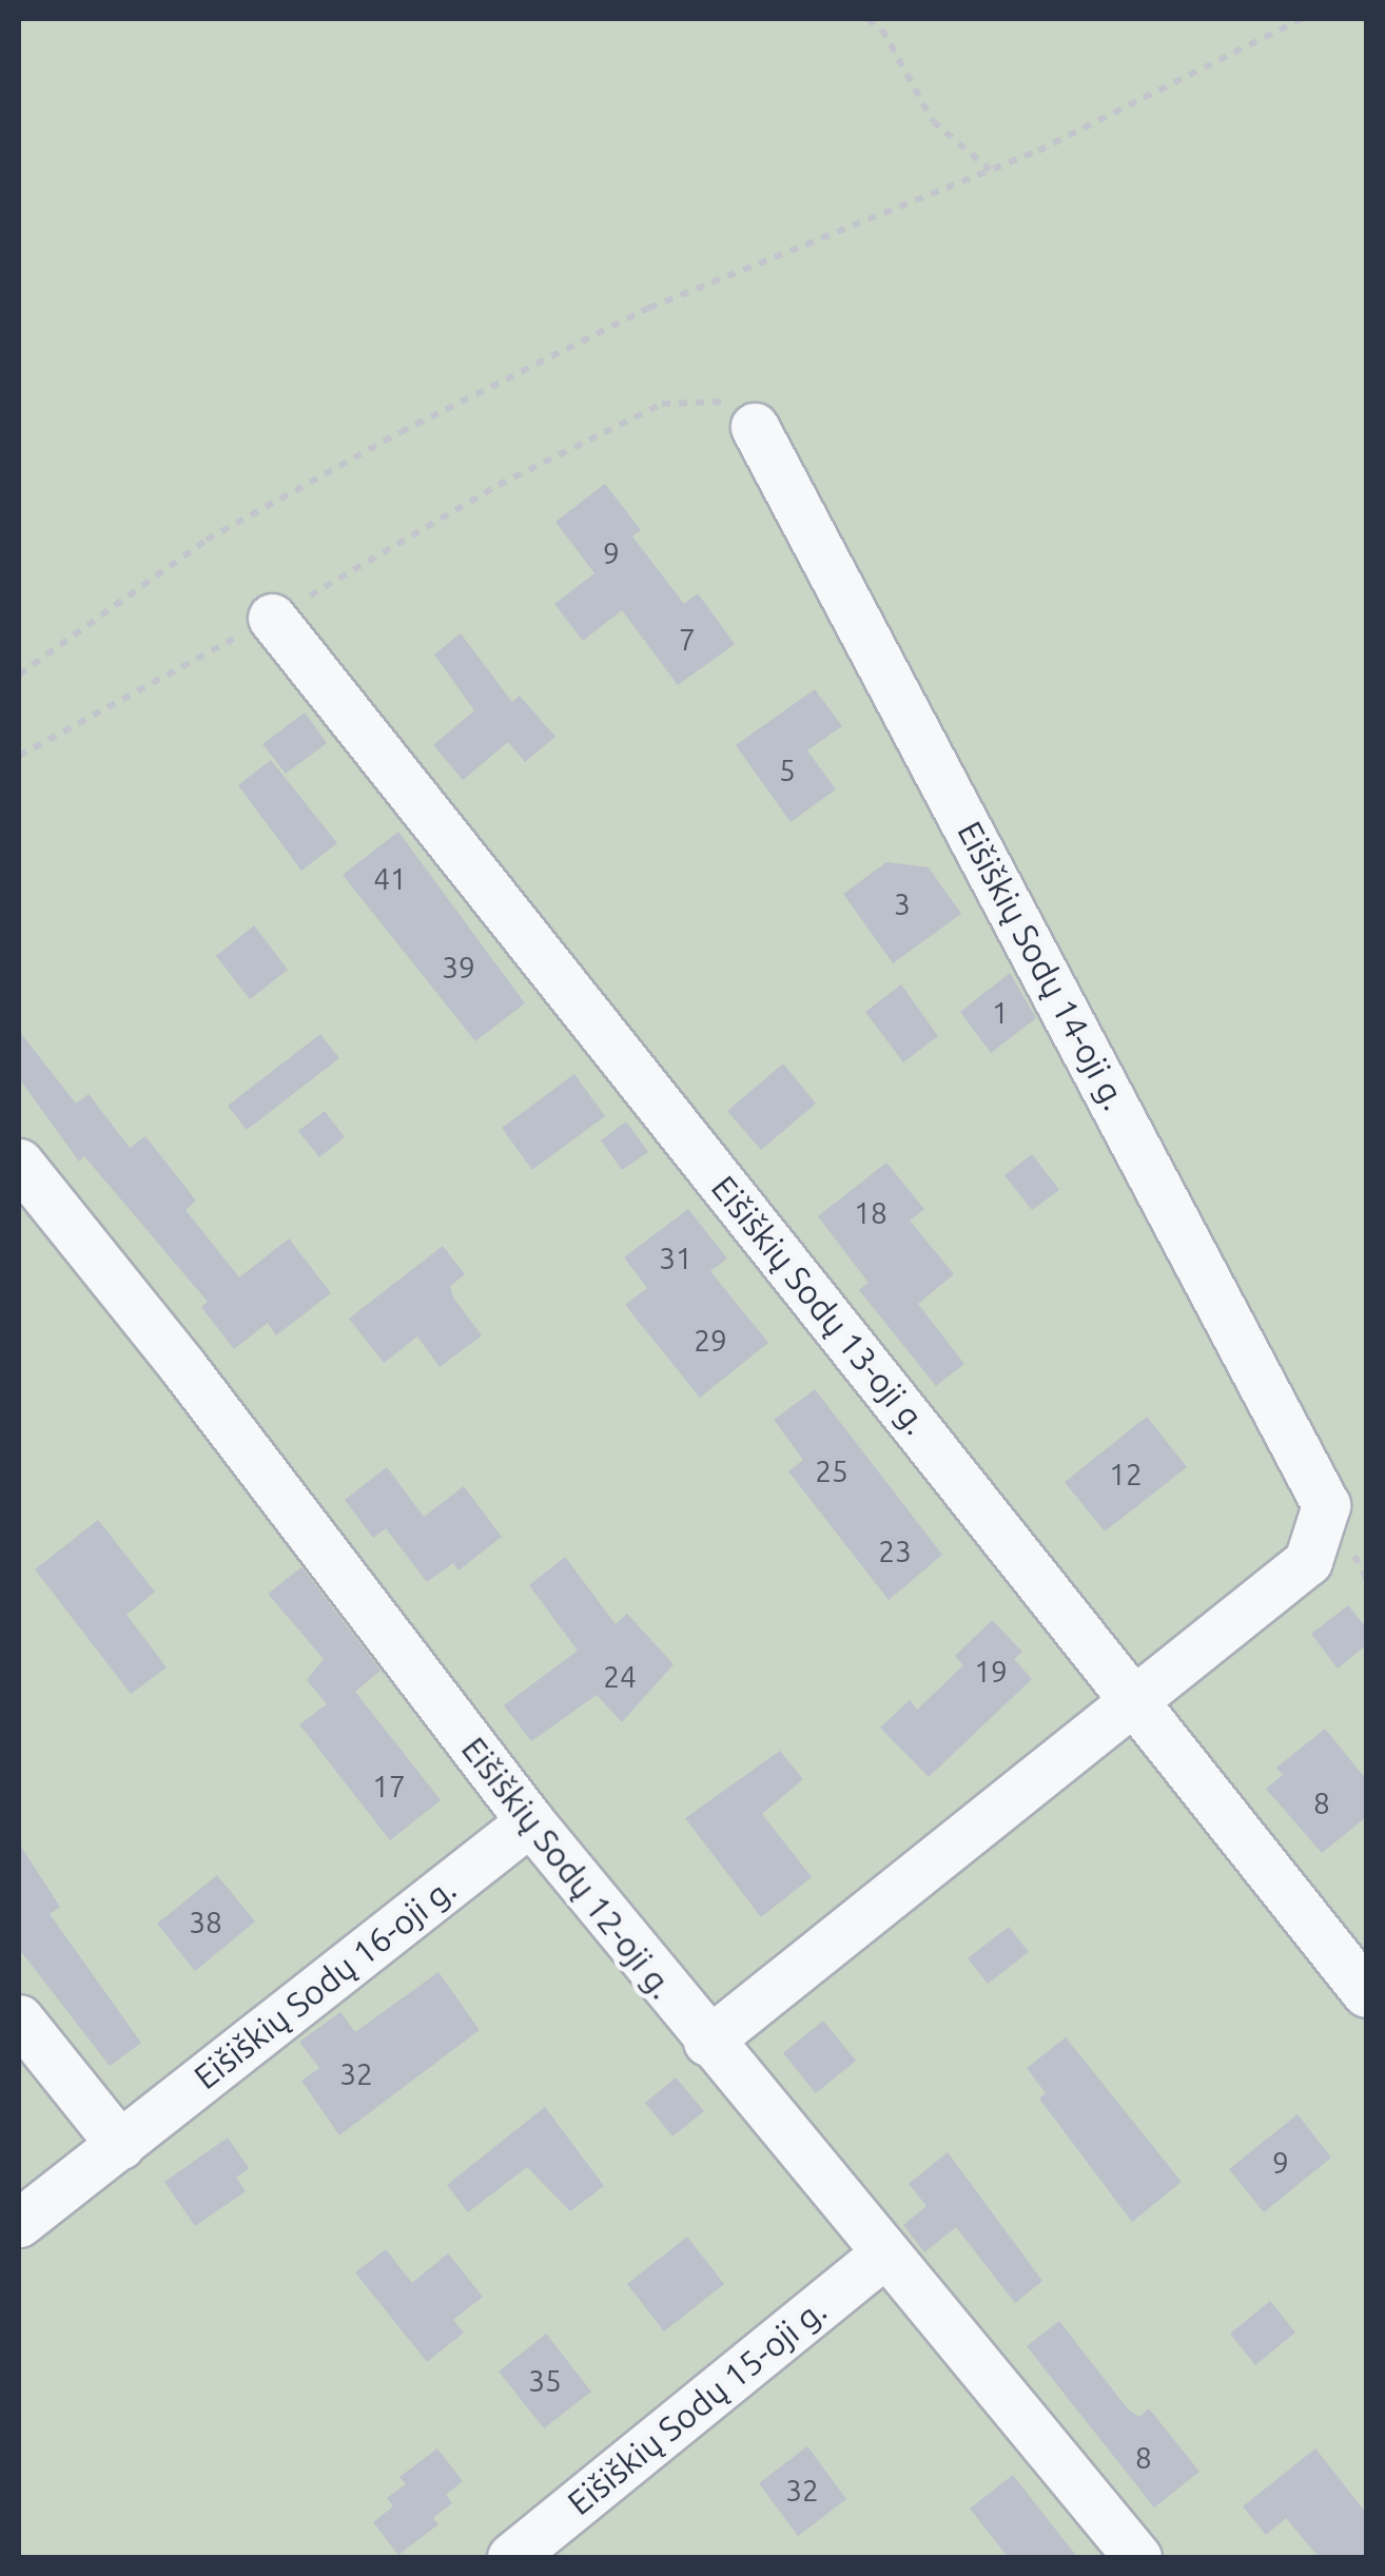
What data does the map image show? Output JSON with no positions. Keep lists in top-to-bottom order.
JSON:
{
  "streets": {
    "street": [
      "Eišiškių Sodų 14-oji g.",
      "Eišiškių Sodų 13-oji g.",
      "Eišiškių Sodų 12-oji g.",
      "Eišiškių Sodų 16-oji g.",
      "Eišiškių Sodų 15-oji g."
    ]
  },
  "crossings": [
    ["Eišiškių Sodų 14-oji g.", "Eišiškių Sodų 13-oji g."],
    ["Eišiškių Sodų 12-oji g.", "Eišiškių Sodų 16-oji g."],
    ["Eišiškių Sodų 12-oji g.", "Eišiškių Sodų 15-oji g."]
  ],
  "house_numbers": [
    "9",
    "7",
    "5",
    "41",
    "3",
    "39",
    "1",
    "18",
    "31",
    "29",
    "25",
    "12",
    "23",
    "19",
    "24",
    "17",
    "8",
    "38",
    "32",
    "9",
    "35",
    "8",
    "32"
  ]
}
